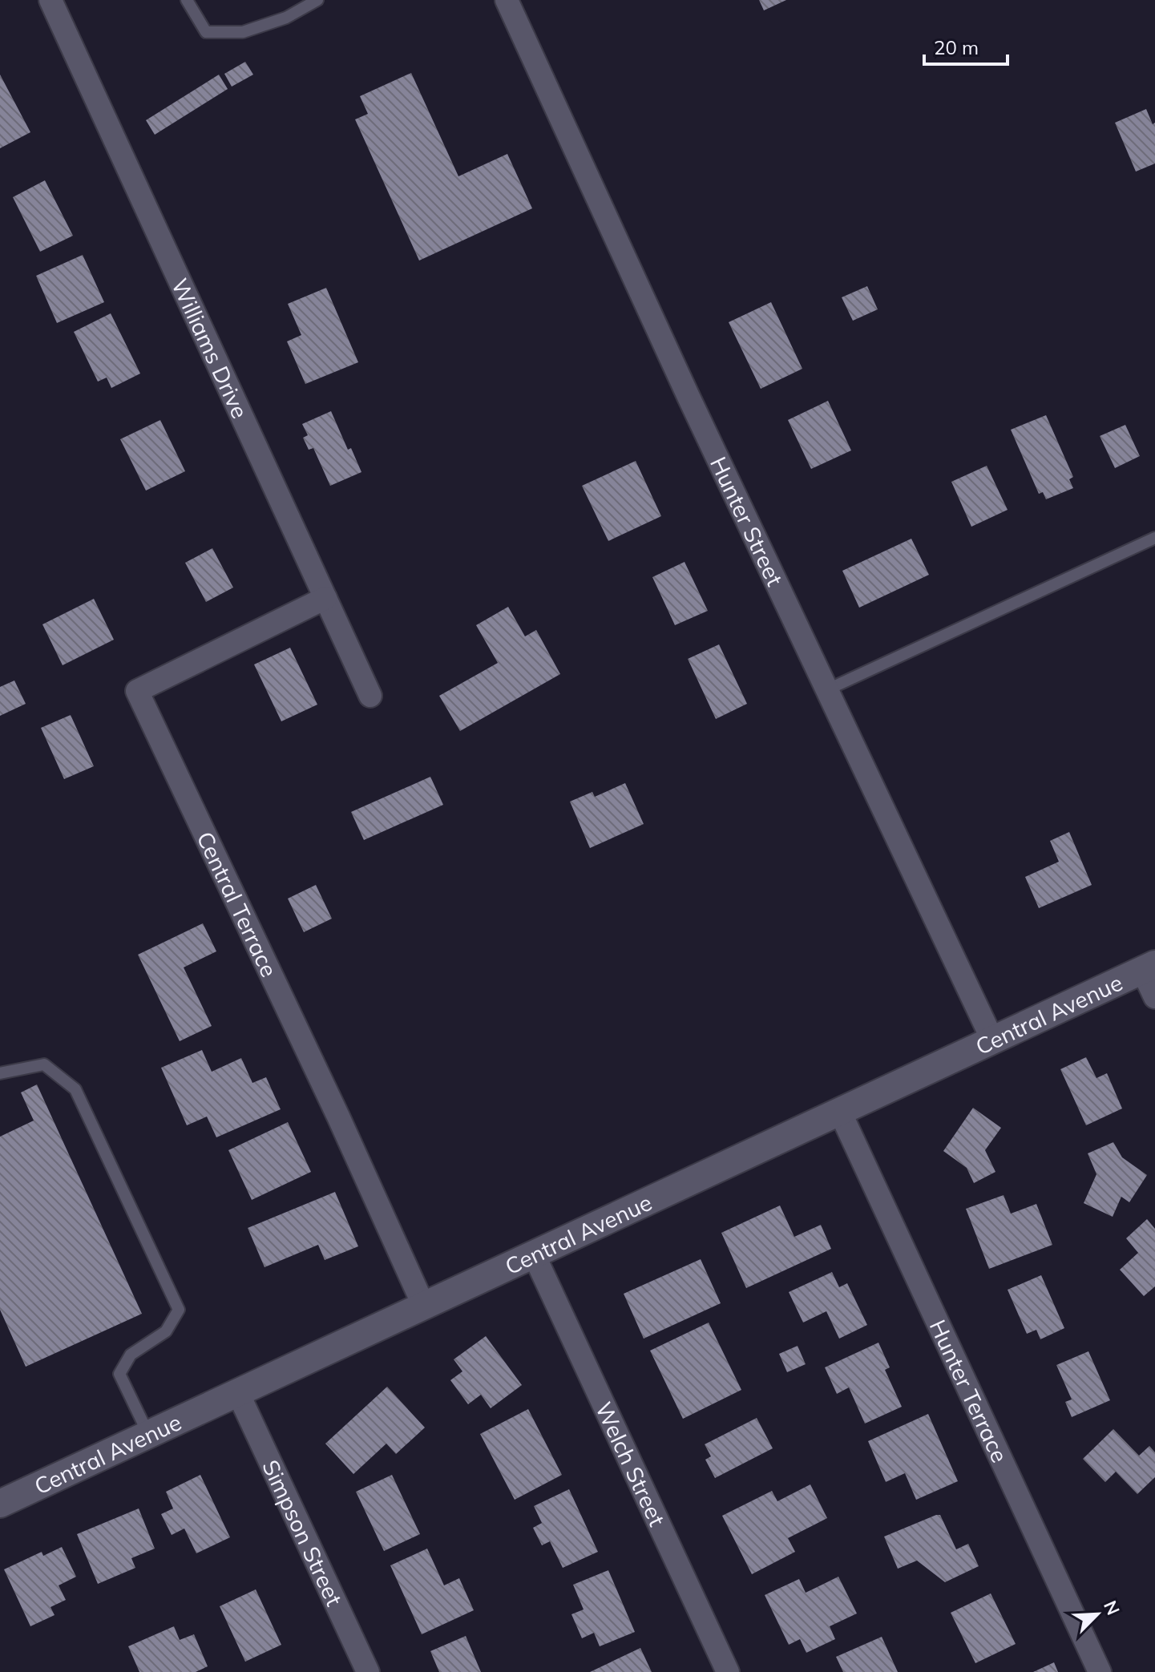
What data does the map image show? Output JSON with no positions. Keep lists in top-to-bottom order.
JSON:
{
  "streets": {
    "street": [
      "Williams Drive",
      "Hunter Street",
      "Central Terrace",
      "Central Avenue",
      "Hunter Terrace",
      "Welch Street",
      "Simpson Street"
    ]
  },
  "crossings": [
    ["Williams Drive", "Central Terrace"],
    ["Hunter Street", "Central Avenue"],
    ["Central Terrace", "Central Avenue"],
    ["Central Avenue", "Hunter Terrace"],
    ["Central Avenue", "Welch Street"],
    ["Central Avenue", "Simpson Street"]
  ],
  "scale_bar": "20 m",
  "north": "top right"
}
